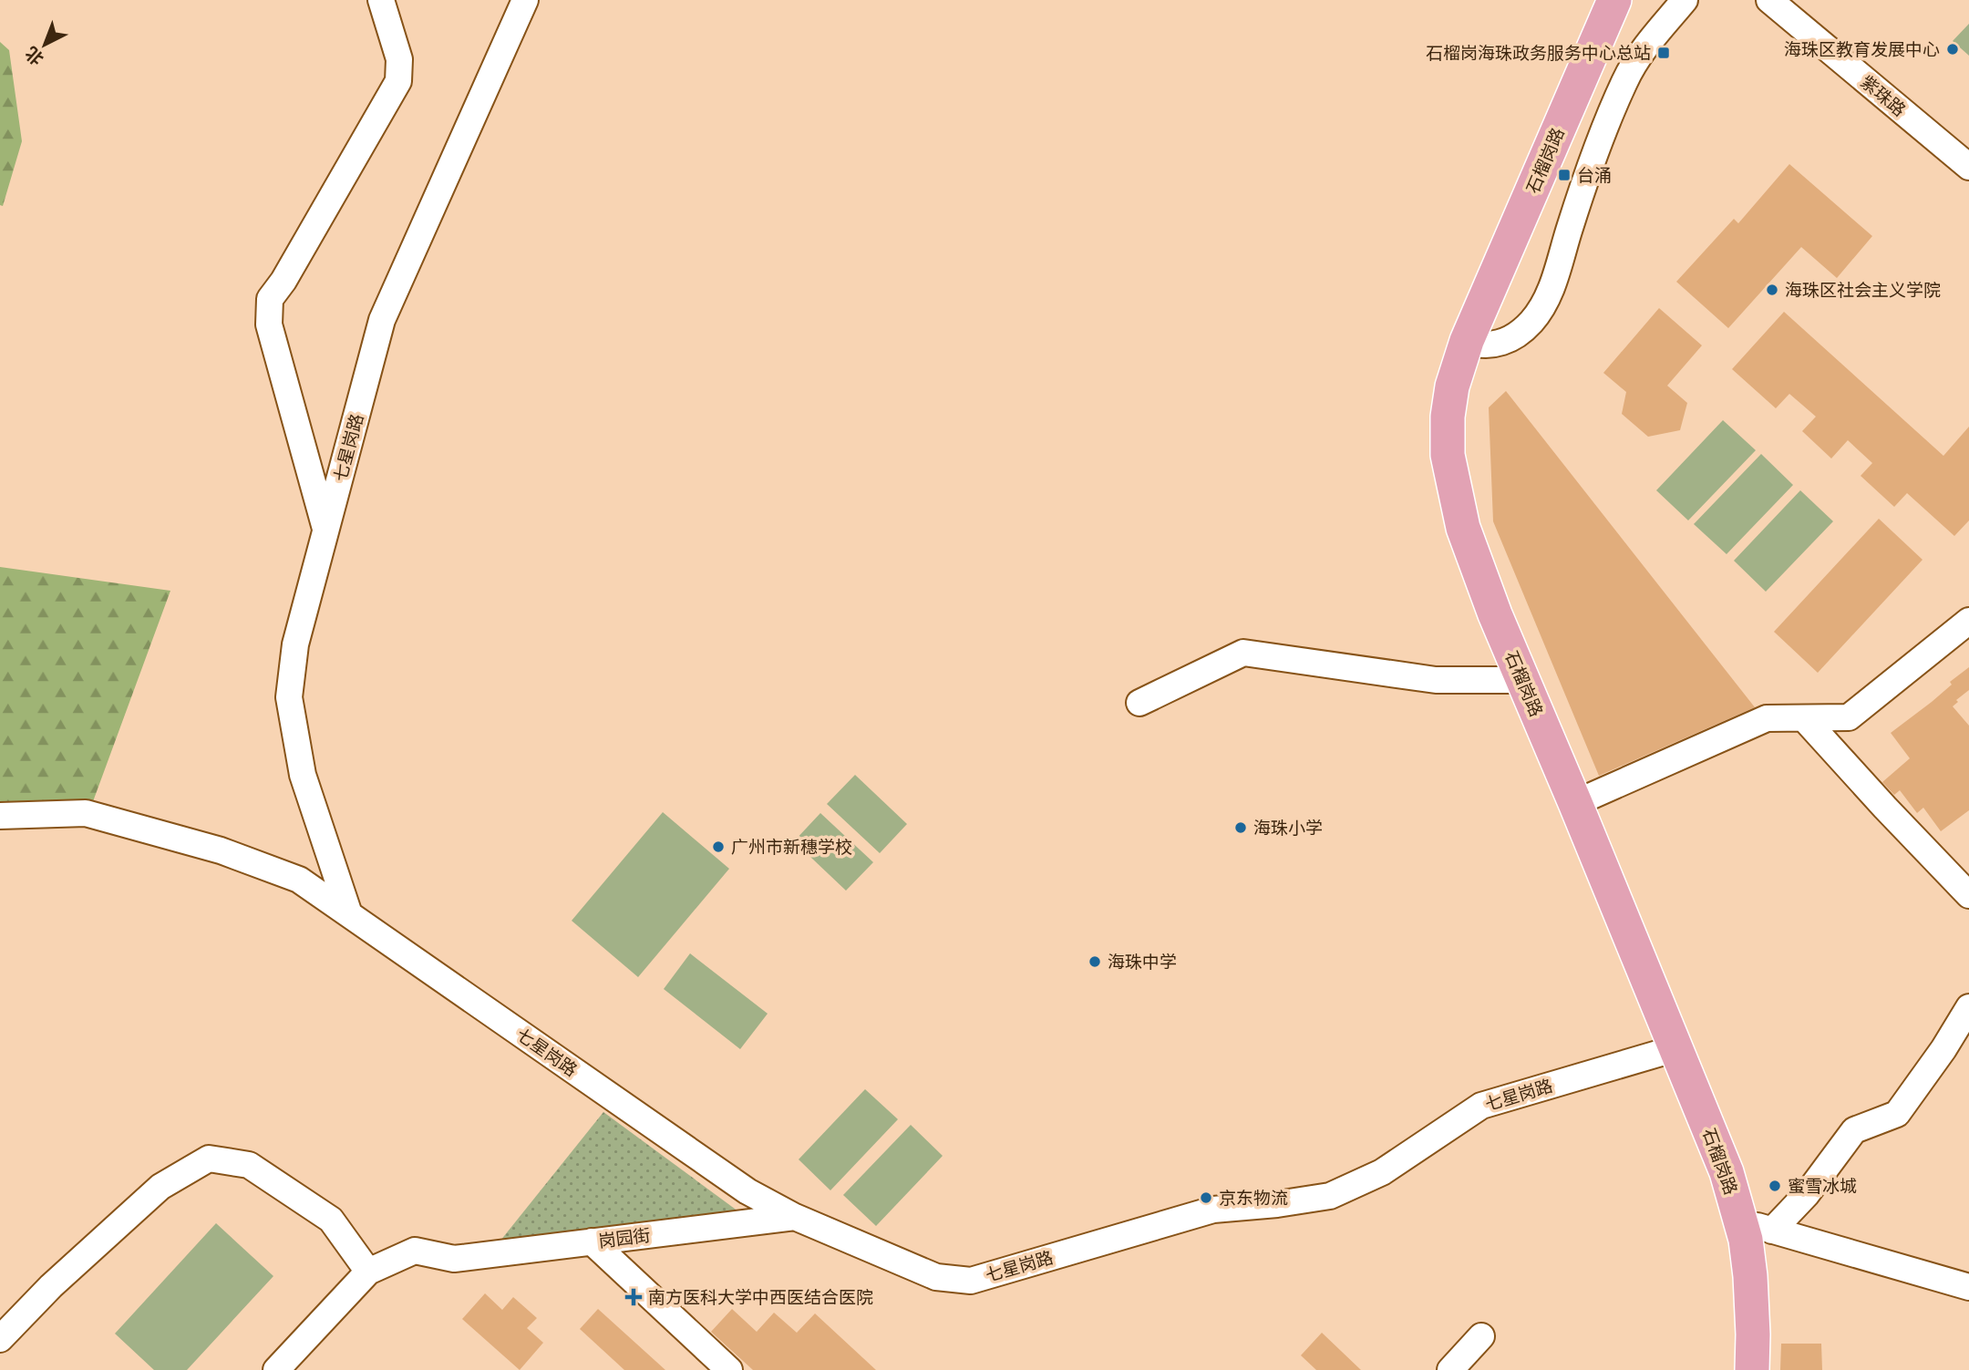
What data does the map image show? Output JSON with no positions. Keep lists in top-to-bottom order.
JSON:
{
  "streets": {
    "main road": ["石榴岗路"],
    "street": ["紫珠路", "七星岗路", "岗园街"]
  },
  "crossings": [
    ["石榴岗路", "七星岗路"],
    ["七星岗路", "岗园街"]
  ],
  "places": {
    "other": [
      "海珠区教育发展中心",
      "海珠区社会主义学院",
      "海珠小学",
      "广州市新穗学校",
      "海珠中学",
      "蜜雪冰城",
      "京东物流"
    ],
    "transit": ["石榴岗海珠政务服务中心总站", "台涌"],
    "health": ["南方医科大学中西医结合医院"]
  },
  "north": "bottom left"
}
